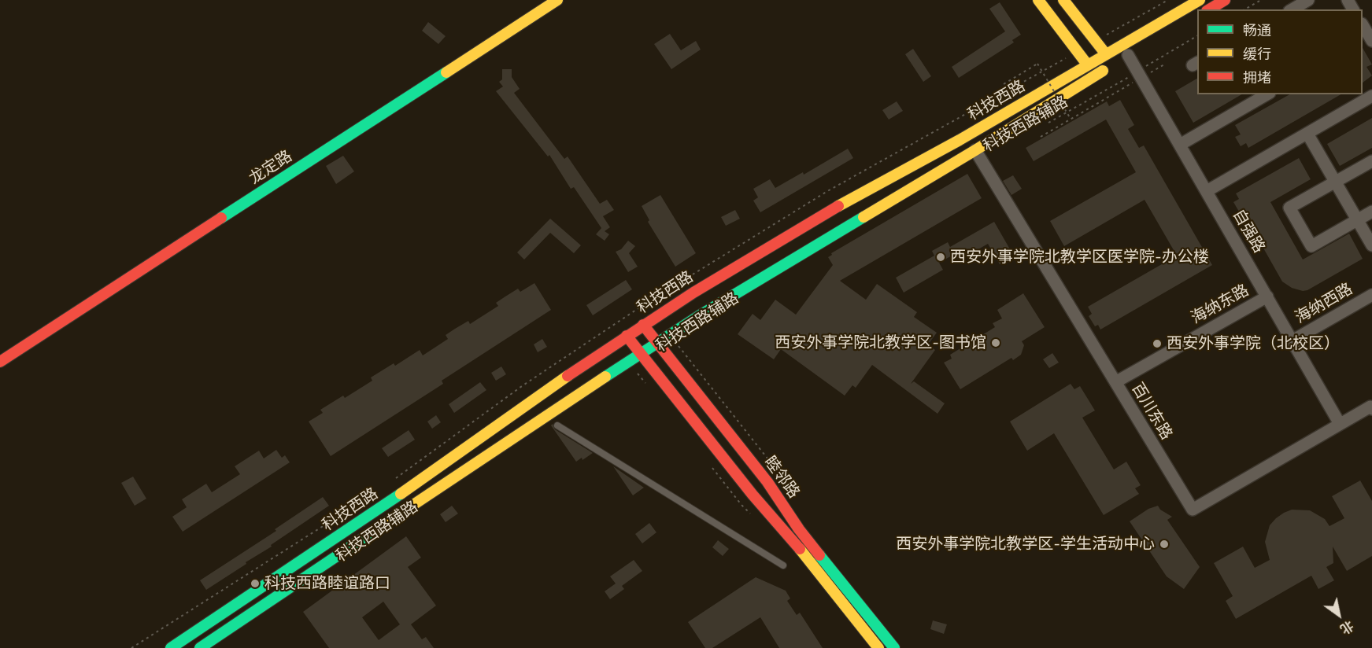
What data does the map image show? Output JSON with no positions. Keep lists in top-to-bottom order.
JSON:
{
  "streets": {
    "main road": ["科技西路", "龙定路", "睦邻路"],
    "street": [
      "自强路",
      "海纳西路",
      "海纳东路",
      "百川东路"
    ],
    "path": ["科技西路辅路"]
  },
  "crossings": [
    ["科技西路", "自强路"],
    ["科技西路", "百川东路"],
    ["科技西路", "睦邻路"],
    ["科技西路辅路", "自强路"],
    ["科技西路辅路", "睦邻路"],
    ["自强路", "海纳西路"],
    ["自强路", "海纳东路"],
    ["自强路", "百川东路"],
    ["海纳东路", "百川东路"]
  ],
  "places": [
    "西安外事学院北教学区医学院-办公楼",
    "西安外事学院北教学区-图书馆",
    "西安外事学院（北校区）",
    "西安外事学院北教学区-学生活动中心",
    "科技西路睦谊路口"
  ],
  "legend": ["畅通", "缓行", "拥堵"],
  "north": "bottom right"
}
